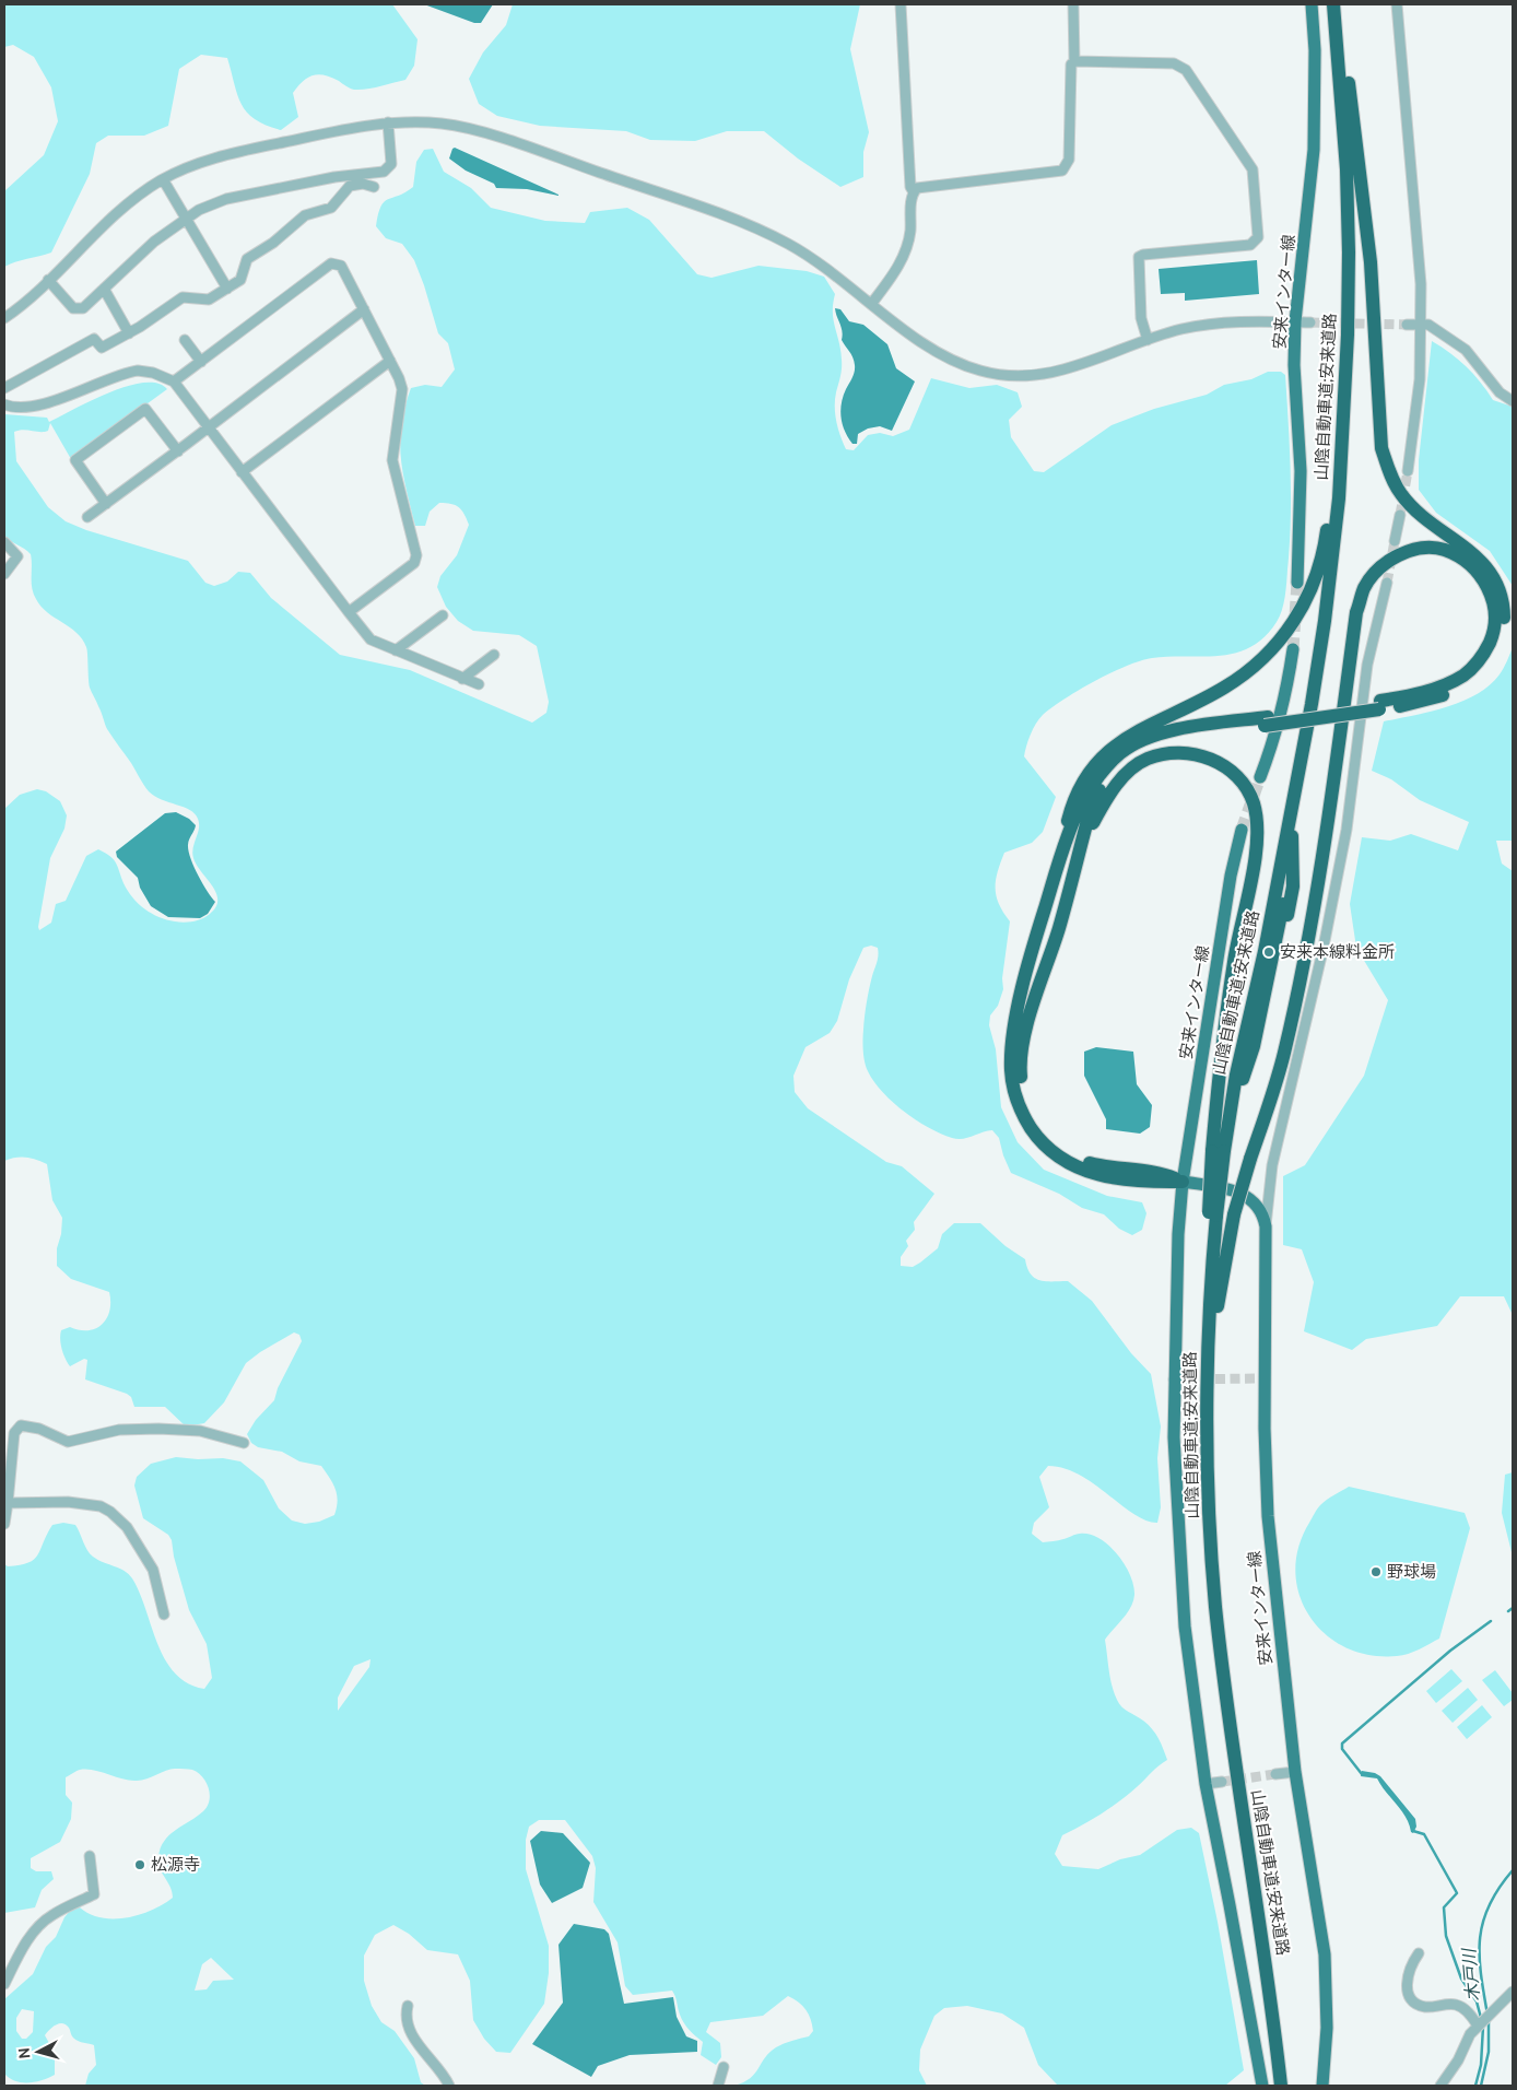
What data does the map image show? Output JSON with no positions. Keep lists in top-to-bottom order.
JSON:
{
  "streets": {
    "highway": ["山陰自動車道;安来道路"],
    "main road": ["安来インター線"]
  },
  "water": ["木戸川"],
  "places": ["安来本線料金所", "野球場", "松源寺"],
  "north": "left"
}
